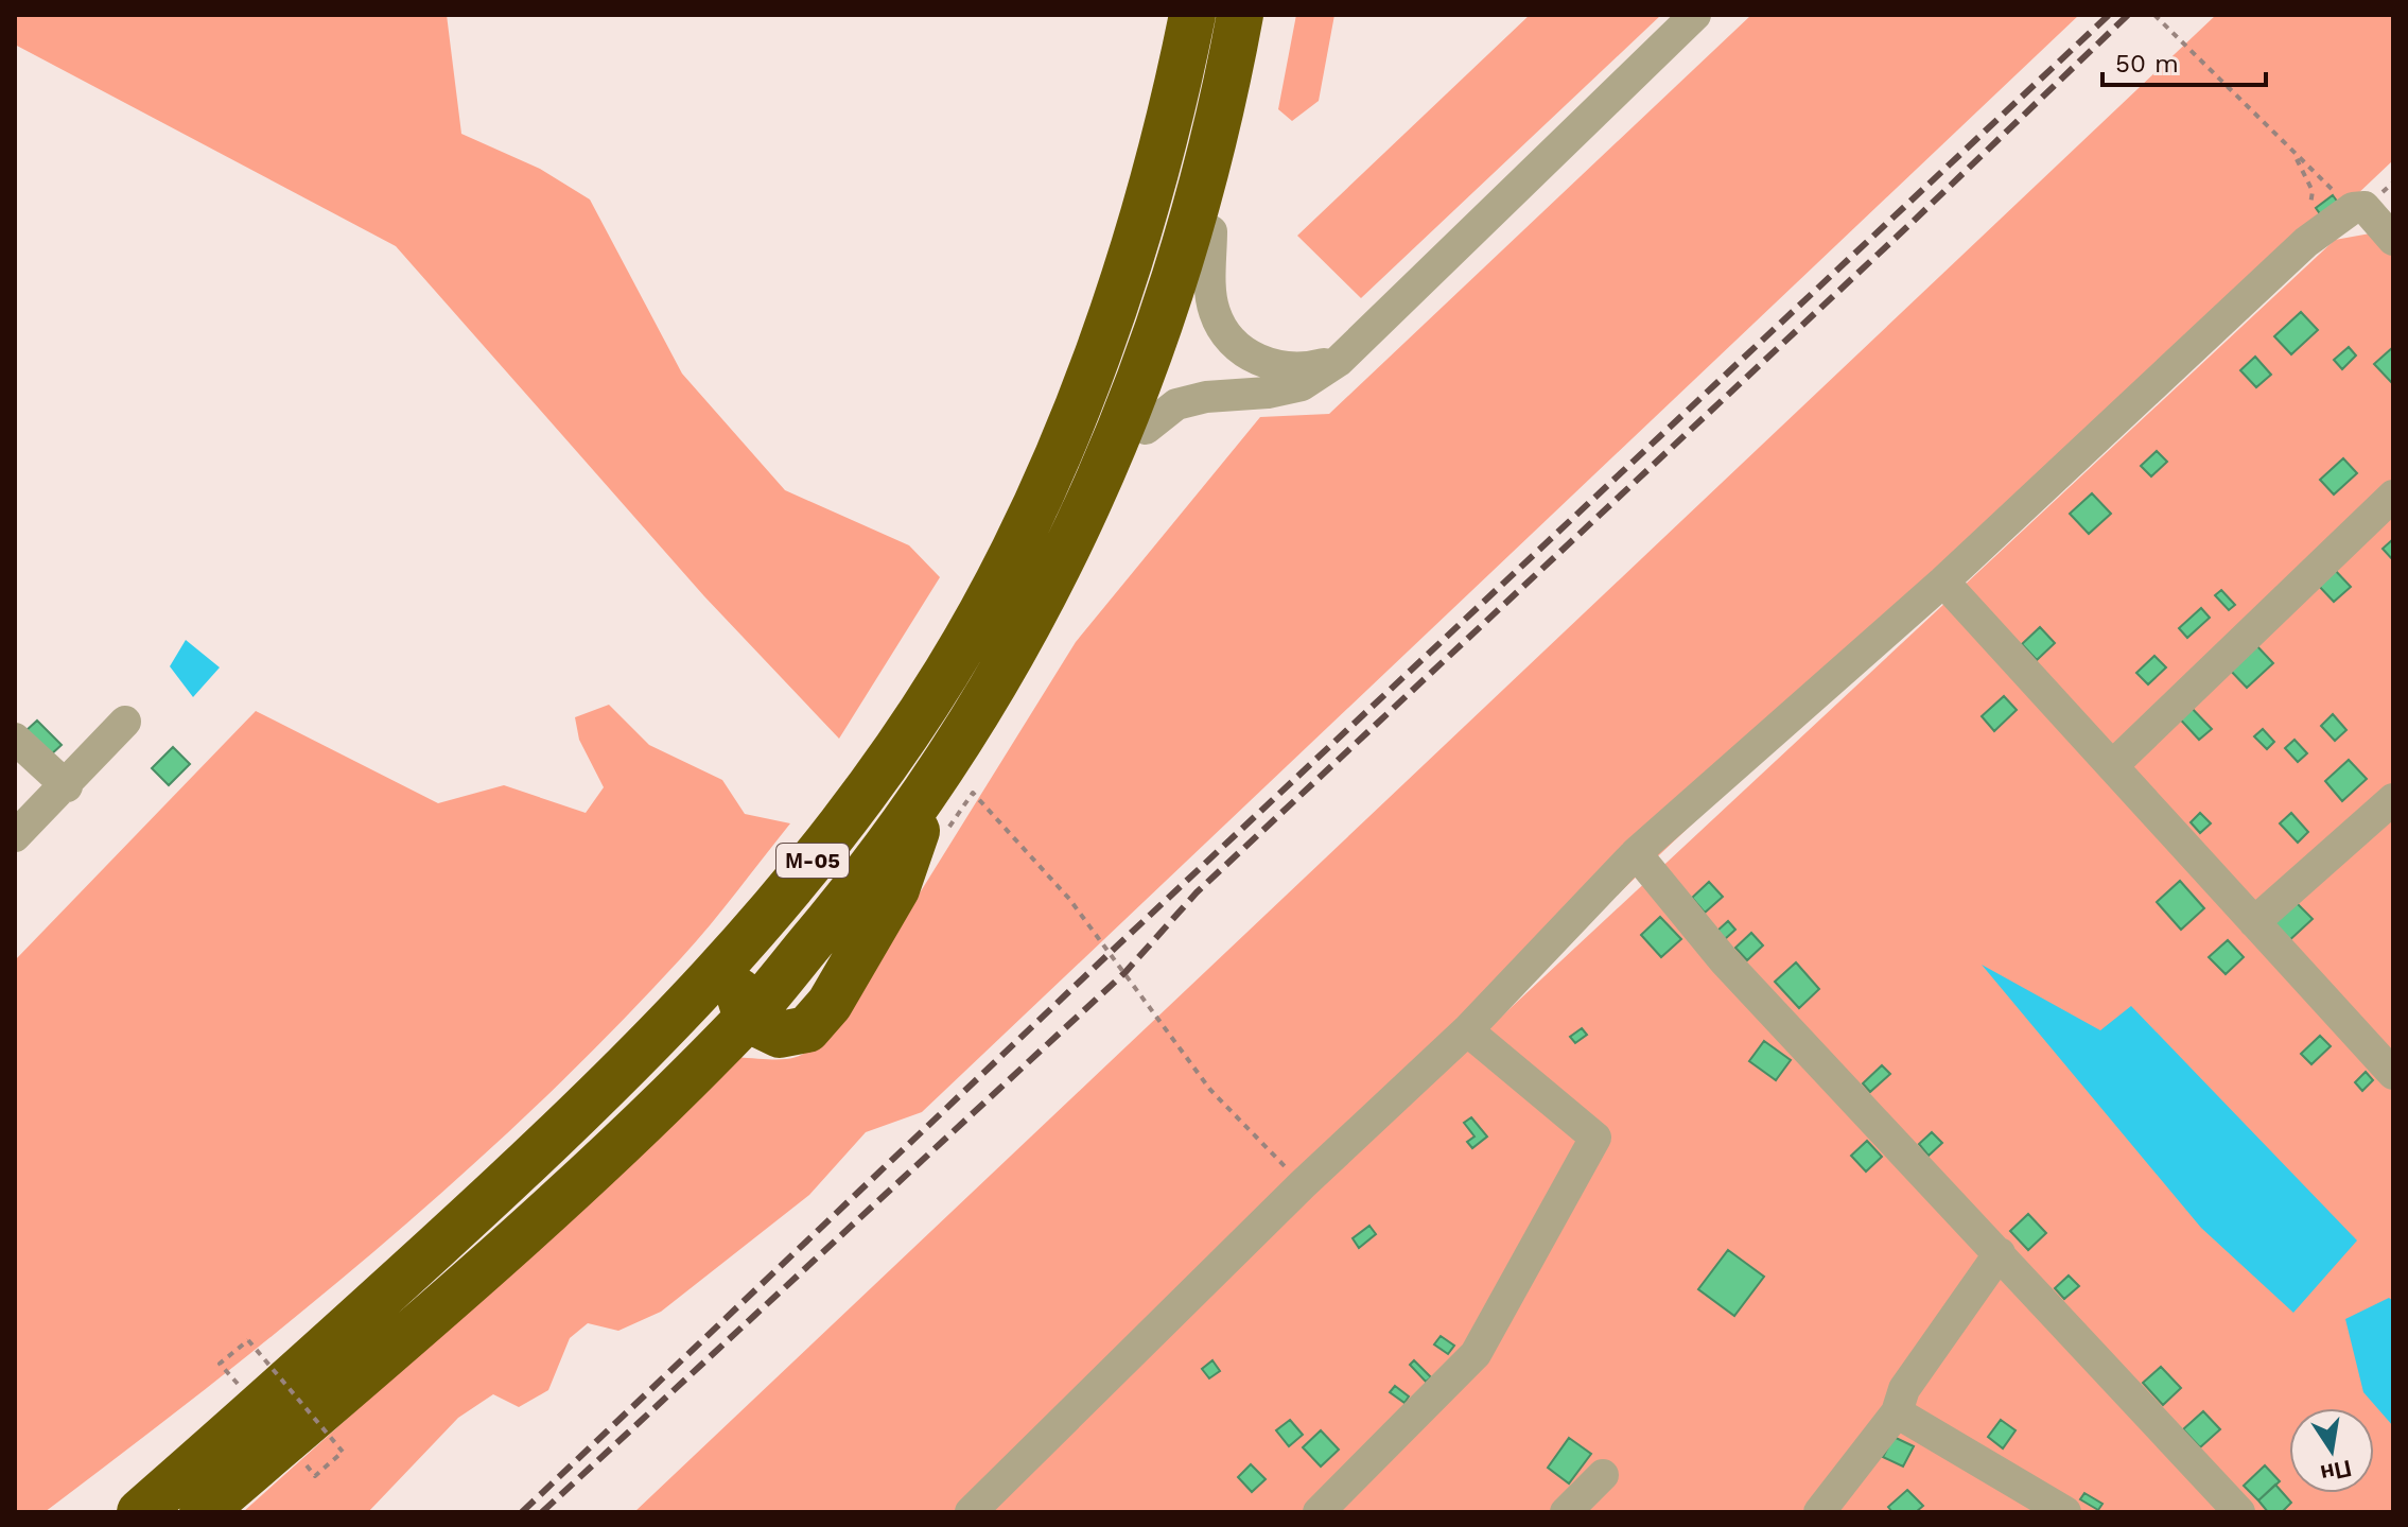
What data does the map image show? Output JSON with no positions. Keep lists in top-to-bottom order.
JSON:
{
  "streets": {
    "highway": ["М-05"]
  },
  "scale_bar": "50 m",
  "north": "bottom"
}
